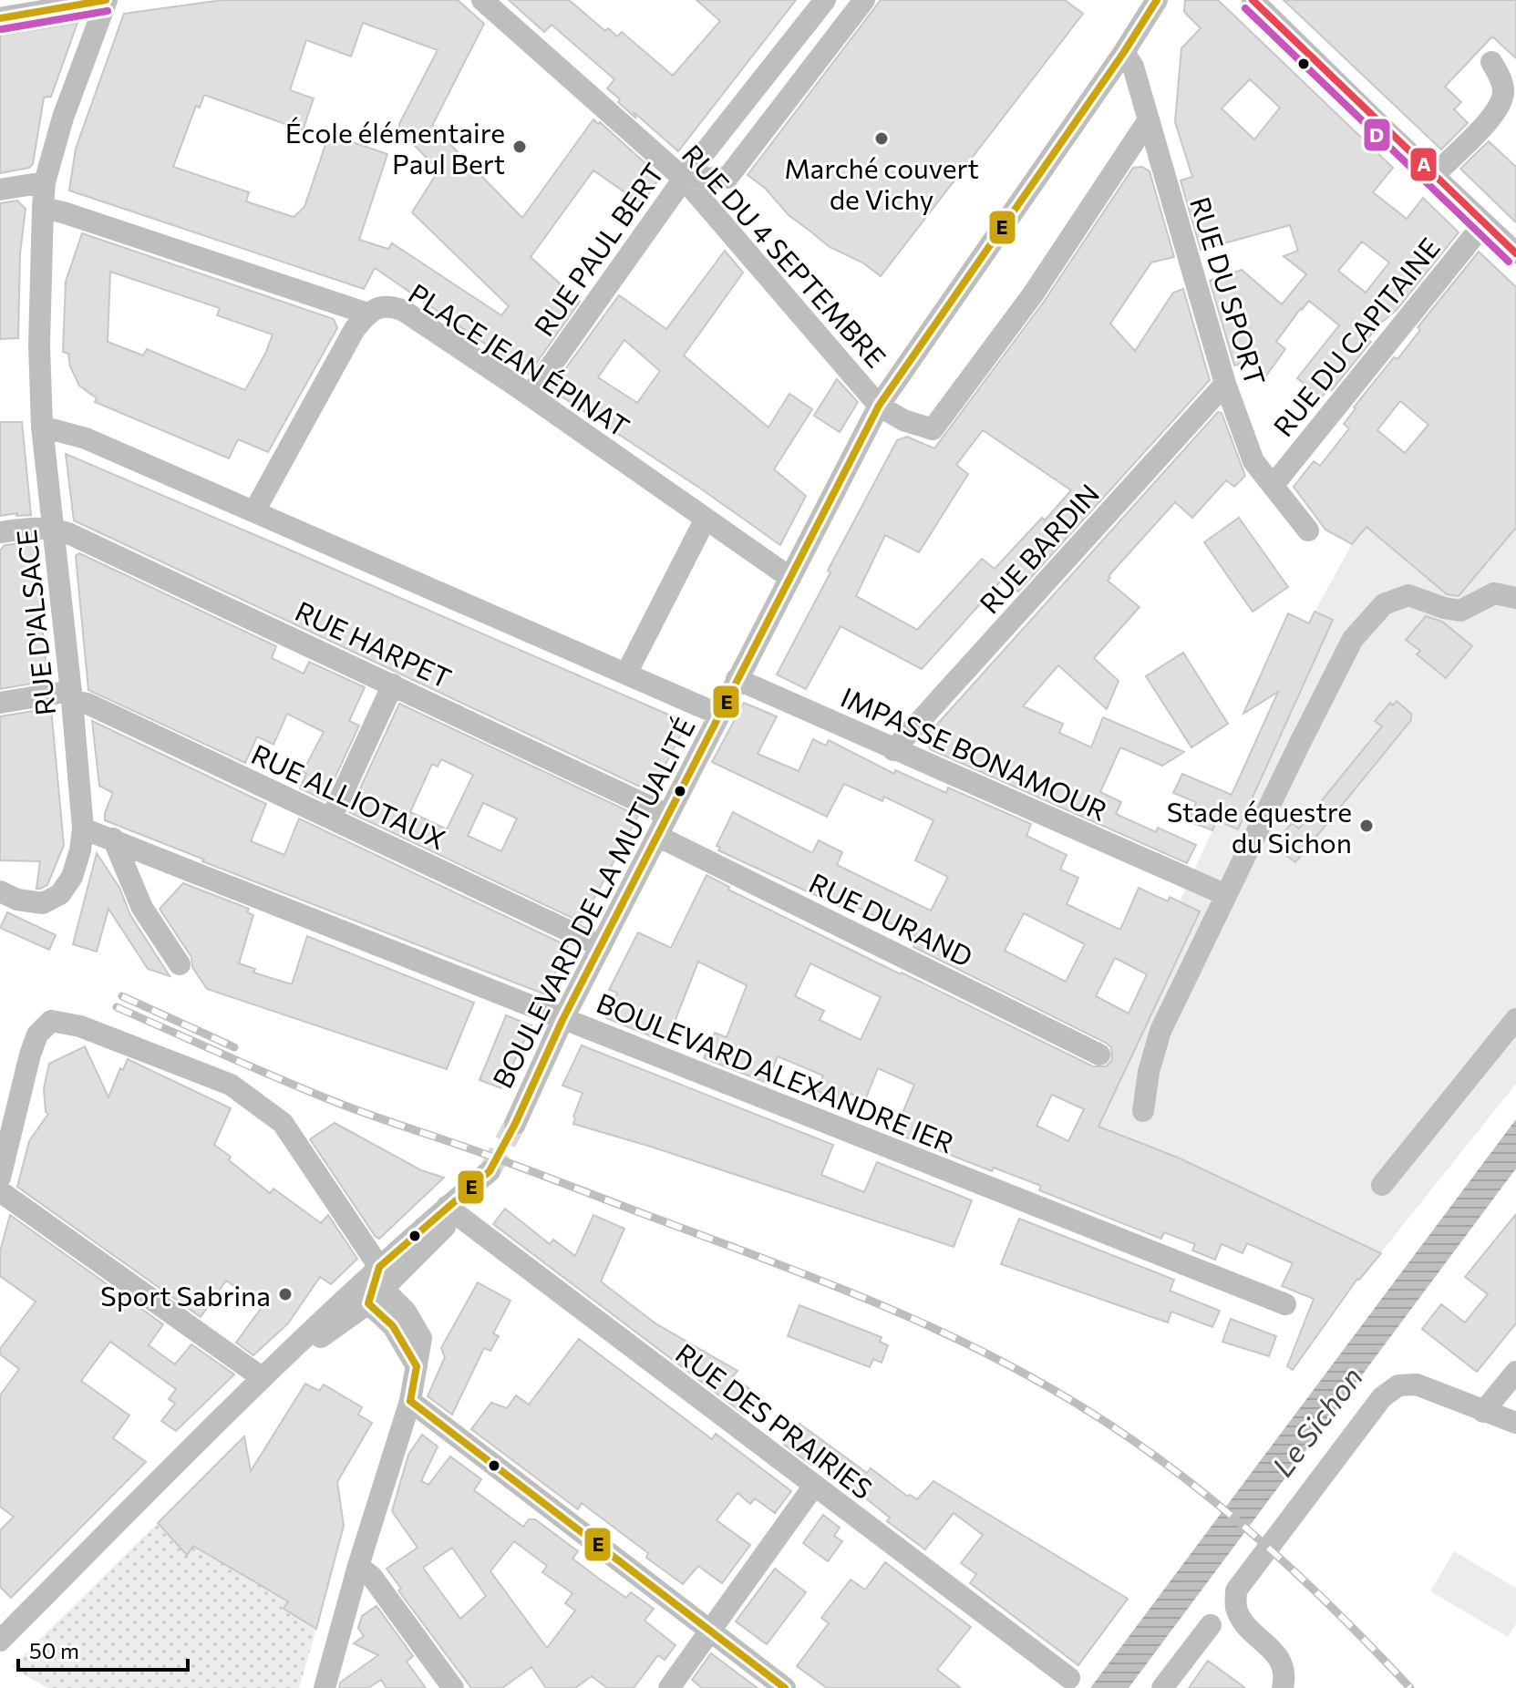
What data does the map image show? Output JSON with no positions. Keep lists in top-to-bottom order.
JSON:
{
  "streets": {
    "street": [
      "RUE PAUL BERT",
      "RUE DU 4 SEPTEMBRE",
      "RUE DU SPORT",
      "RUE DU CAPITAINE",
      "PLACE JEAN ÉPINAT",
      "RUE BARDIN",
      "RUE D'ALSACE",
      "RUE HARPET",
      "IMPASSE BONAMOUR",
      "RUE ALLIOTAUX",
      "BOULEVARD DE LA MUTUALITÉ",
      "RUE DURAND",
      "BOULEVARD ALEXANDRE IER",
      "RUE DES PRAIRIES"
    ]
  },
  "crossings": [
    ["RUE PAUL BERT", "RUE DU 4 SEPTEMBRE"],
    ["RUE PAUL BERT", "PLACE JEAN ÉPINAT"],
    ["RUE DU 4 SEPTEMBRE", "BOULEVARD DE LA MUTUALITÉ"],
    ["RUE DU SPORT", "RUE DU CAPITAINE"],
    ["RUE DU SPORT", "RUE BARDIN"],
    ["RUE DU SPORT", "BOULEVARD DE LA MUTUALITÉ"],
    ["PLACE JEAN ÉPINAT", "BOULEVARD DE LA MUTUALITÉ"],
    ["RUE BARDIN", "IMPASSE BONAMOUR"],
    ["RUE D'ALSACE", "RUE HARPET"],
    ["RUE D'ALSACE", "RUE ALLIOTAUX"],
    ["RUE D'ALSACE", "BOULEVARD ALEXANDRE IER"],
    ["RUE HARPET", "BOULEVARD DE LA MUTUALITÉ"],
    ["IMPASSE BONAMOUR", "BOULEVARD DE LA MUTUALITÉ"],
    ["RUE ALLIOTAUX", "BOULEVARD DE LA MUTUALITÉ"],
    ["BOULEVARD DE LA MUTUALITÉ", "RUE DURAND"],
    ["BOULEVARD DE LA MUTUALITÉ", "BOULEVARD ALEXANDRE IER"]
  ],
  "water": ["Le Sichon"],
  "places": [
    "Marché couvert de Vichy",
    "École élémentaire Paul Bert",
    "Stade équestre du Sichon",
    "Sport Sabrina"
  ],
  "lines": ["transit line E", "transit line A", "transit line D"],
  "scale_bar": "50 m"
}
